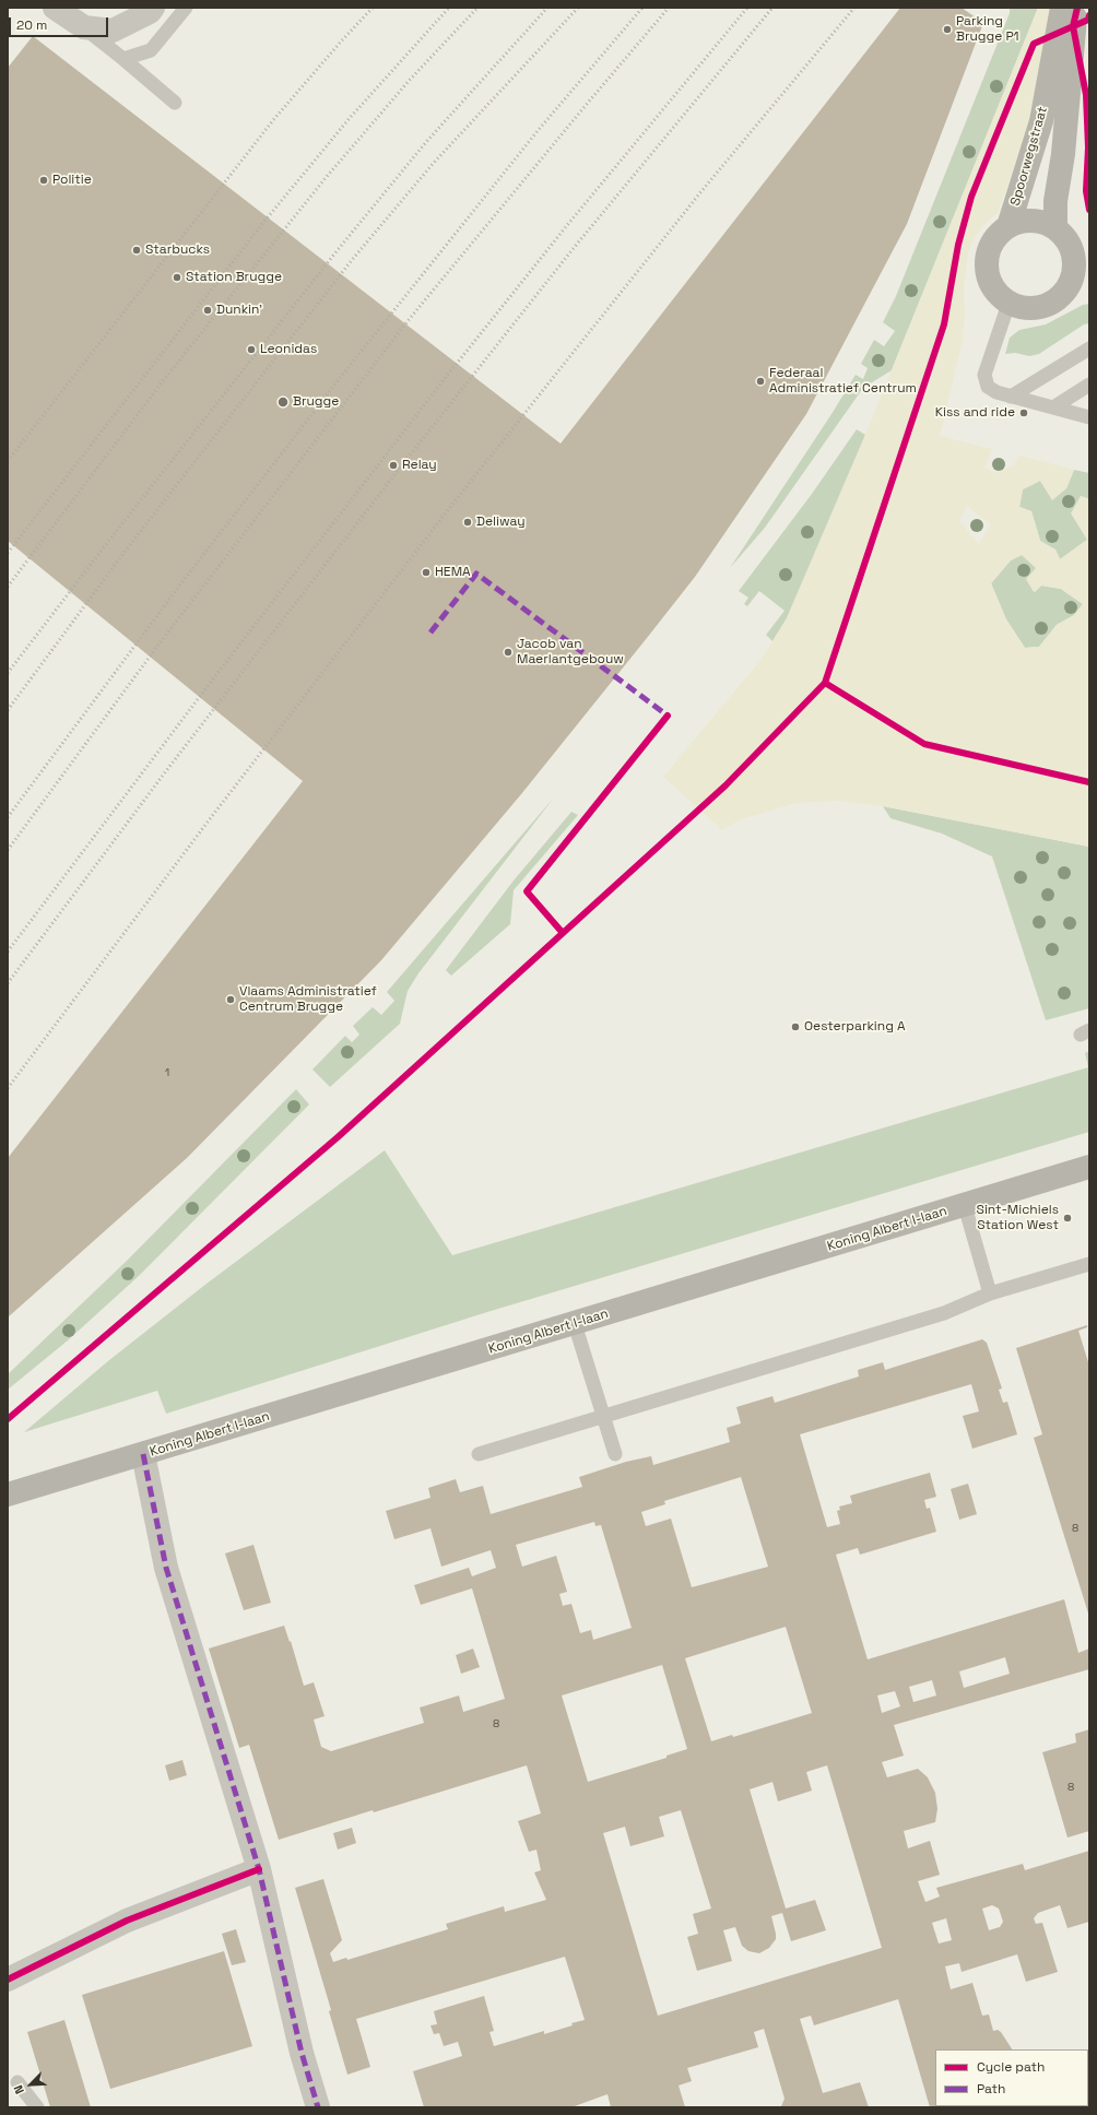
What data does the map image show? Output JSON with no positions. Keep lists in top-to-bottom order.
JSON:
{
  "streets": {
    "main road": ["Spoorwegstraat", "Koning Albert I-laan"]
  },
  "places": [
    "Parking Brugge P1",
    "Politie",
    "Starbucks",
    "Station Brugge",
    "Dunkin'",
    "Leonidas",
    "Federaal Administratief Centrum",
    "Brugge",
    "Kiss and ride",
    "Relay",
    "Deliway",
    "HEMA",
    "Jacob van Maerlantgebouw",
    "Vlaams Administratief Centrum Brugge",
    "Oesterparking A",
    "Sint-Michiels Station West"
  ],
  "house_numbers": [
    "1",
    "8",
    "8",
    "8"
  ],
  "legend": ["Cycle path", "Path"],
  "scale_bar": "20 m",
  "north": "bottom left"
}
